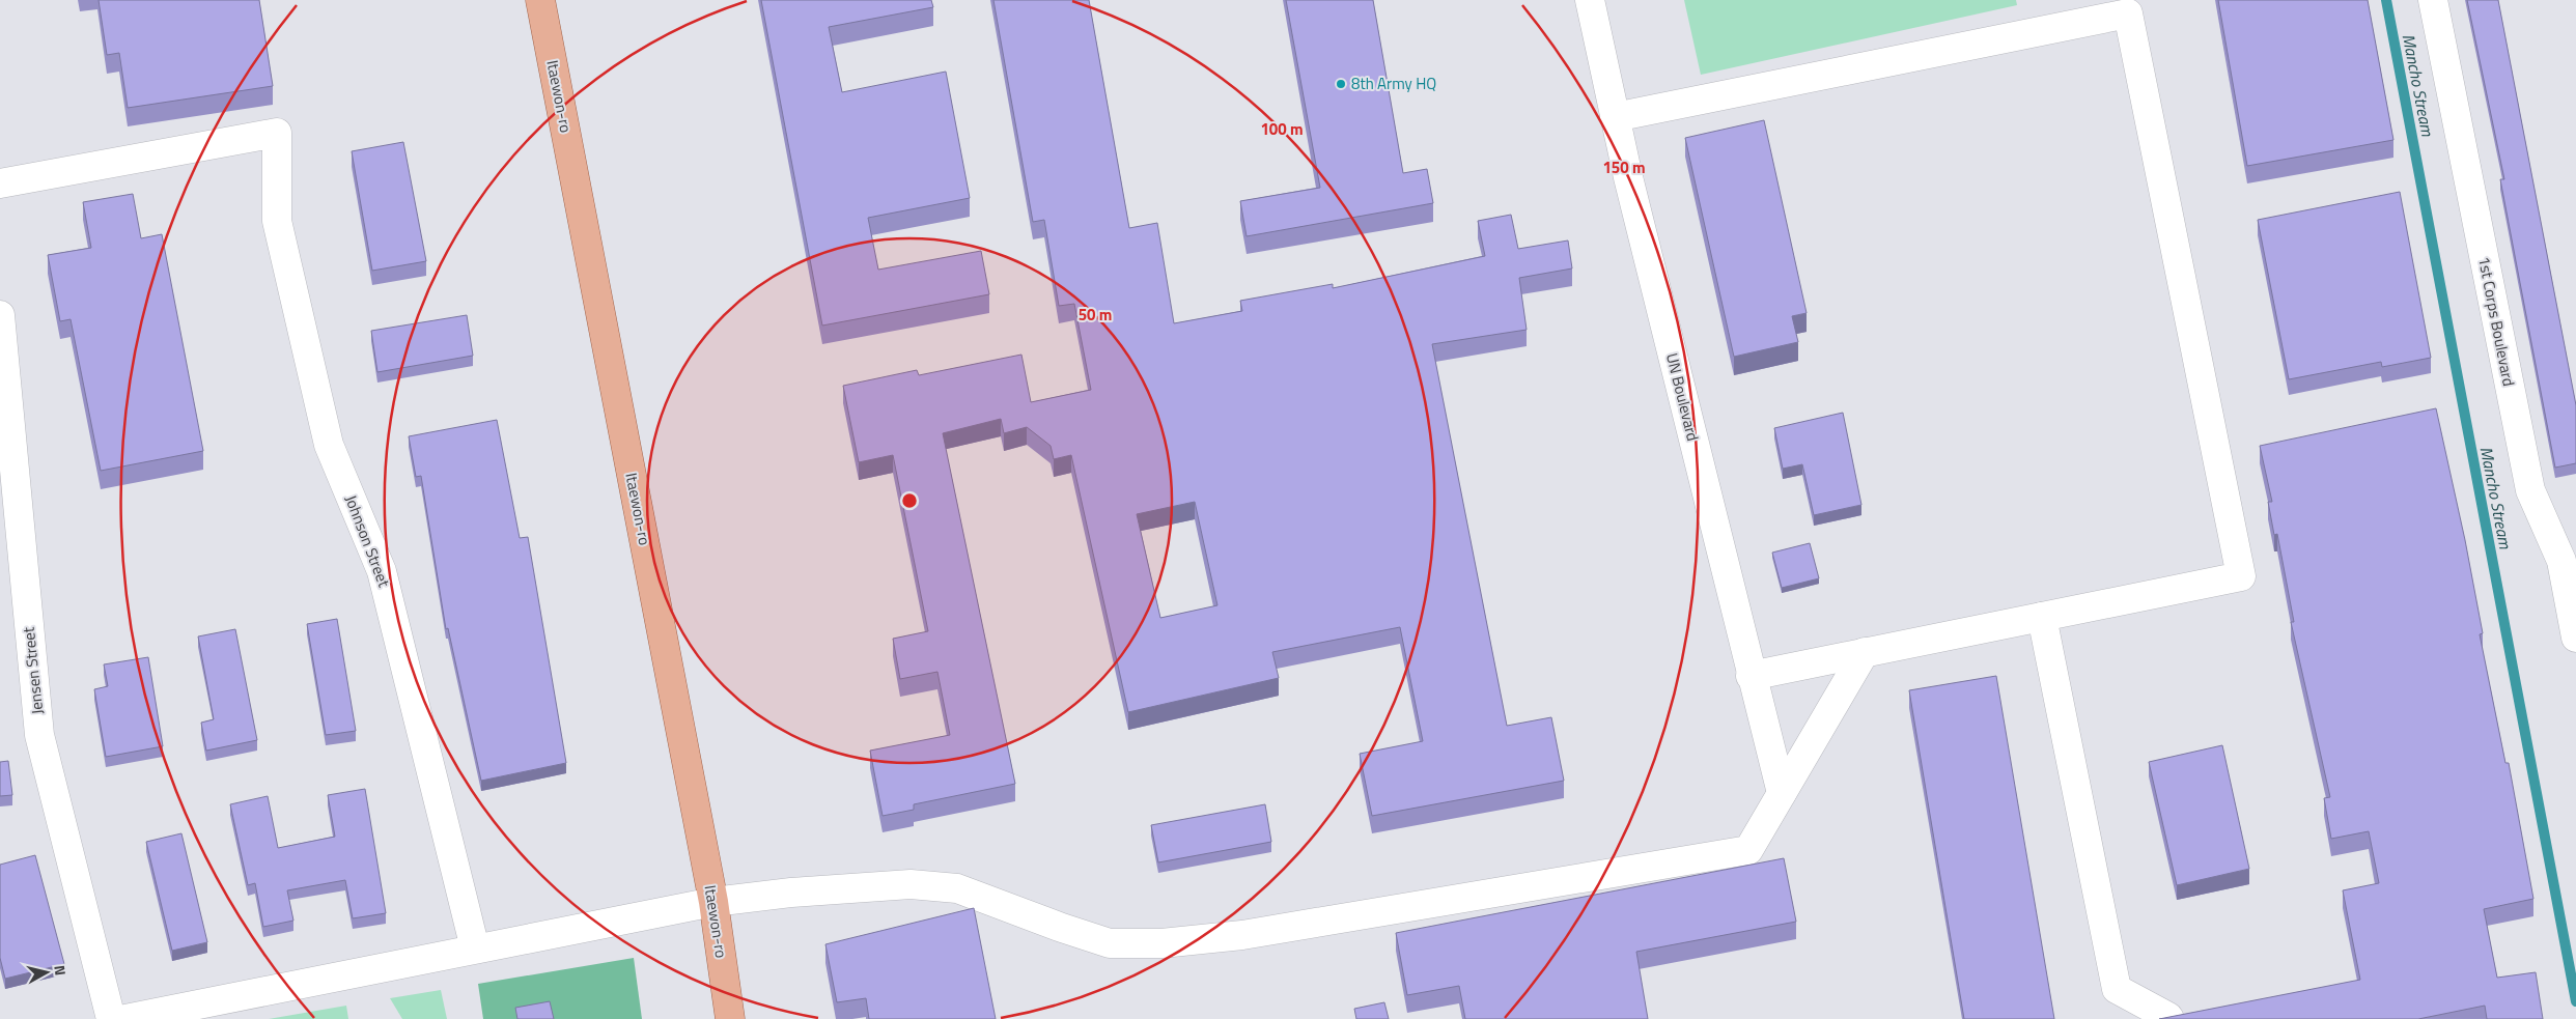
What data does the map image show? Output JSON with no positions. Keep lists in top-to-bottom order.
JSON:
{
  "streets": {
    "main road": ["Itaewon-ro"],
    "lane": [
      "1st Corps Boulevard",
      "UN Boulevard",
      "Johnson Street",
      "Jensen Street"
    ]
  },
  "water": ["Mancho Stream"],
  "places": ["8th Army HQ"],
  "north": "right",
  "rings": ["100 m", "150 m", "50 m"]
}
